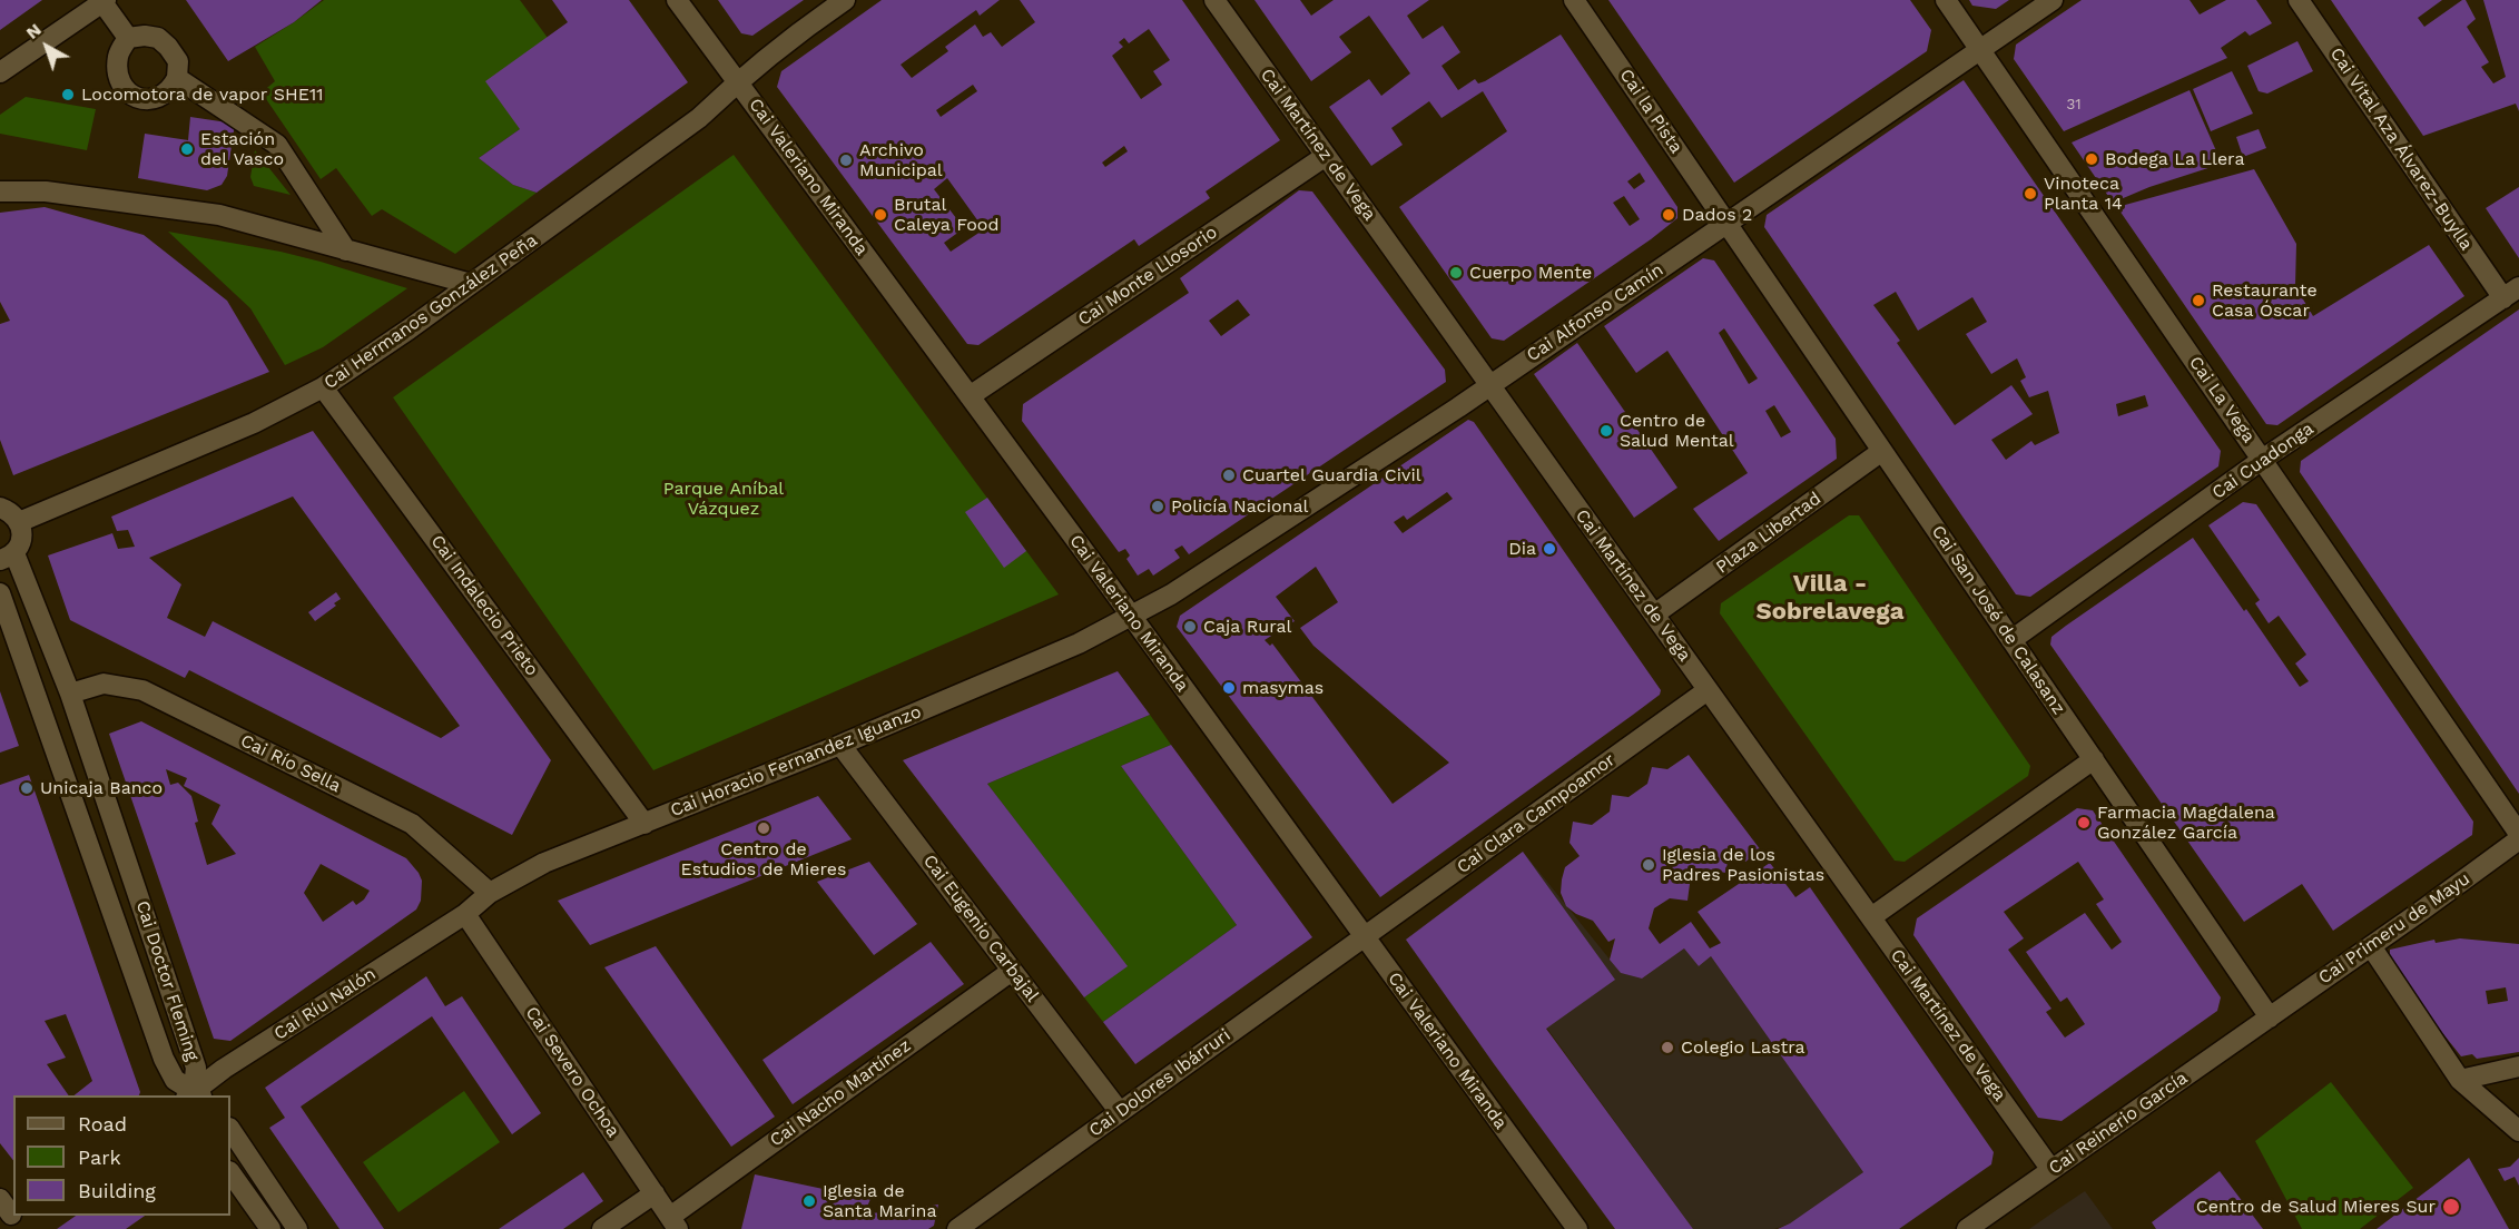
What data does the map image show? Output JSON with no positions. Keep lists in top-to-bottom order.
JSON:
{
  "streets": {
    "street": [
      "Cai la Pista",
      "Cai Martínez de Vega",
      "Cai Vital Aza Álvarez-Buylla",
      "Cai Valeriano Miranda",
      "Cai Monte Llosorio",
      "Cai Hermanos González Peña",
      "Cai Alfonso Camín",
      "Cai La Vega",
      "Cai Cuadonga",
      "Plaza Libertad",
      "Cai Indalecio Prieto",
      "Cai San José de Calasanz",
      "Cai Horacio Fernandez Iguanzo",
      "Cai Río Sella",
      "Cai Clara Campoamor",
      "Cai Eugenio Carbajal",
      "Cai Primeru de Mayu",
      "Cai Doctor Fleming",
      "Cai Ríu Nalón",
      "Cai Severo Ochoa",
      "Cai Dolores Ibárruri",
      "Cai Nacho Martínez",
      "Cai Reinerio García"
    ]
  },
  "crossings": [
    ["Cai la Pista", "Cai Alfonso Camín"],
    ["Cai la Pista", "Cai San José de Calasanz"],
    ["Cai Martínez de Vega", "Cai Monte Llosorio"],
    ["Cai Martínez de Vega", "Cai Alfonso Camín"],
    ["Cai Martínez de Vega", "Plaza Libertad"],
    ["Cai Martínez de Vega", "Cai Clara Campoamor"],
    ["Cai Martínez de Vega", "Cai Reinerio García"],
    ["Cai Vital Aza Álvarez-Buylla", "Cai Cuadonga"],
    ["Cai Valeriano Miranda", "Cai Monte Llosorio"],
    ["Cai Valeriano Miranda", "Cai Hermanos González Peña"],
    ["Cai Valeriano Miranda", "Cai Alfonso Camín"],
    ["Cai Valeriano Miranda", "Cai Horacio Fernandez Iguanzo"],
    ["Cai Valeriano Miranda", "Cai Clara Campoamor"],
    ["Cai Valeriano Miranda", "Cai Dolores Ibárruri"],
    ["Cai Hermanos González Peña", "Cai Indalecio Prieto"],
    ["Cai Hermanos González Peña", "Cai Doctor Fleming"],
    ["Cai Alfonso Camín", "Cai La Vega"],
    ["Cai Alfonso Camín", "Cai San José de Calasanz"],
    ["Cai Alfonso Camín", "Cai Horacio Fernandez Iguanzo"],
    ["Cai La Vega", "Cai Cuadonga"],
    ["Cai Cuadonga", "Cai San José de Calasanz"],
    ["Plaza Libertad", "Cai San José de Calasanz"],
    ["Cai Indalecio Prieto", "Cai Horacio Fernandez Iguanzo"],
    ["Cai San José de Calasanz", "Cai Primeru de Mayu"],
    ["Cai San José de Calasanz", "Cai Reinerio García"],
    ["Cai Horacio Fernandez Iguanzo", "Cai Río Sella"],
    ["Cai Horacio Fernandez Iguanzo", "Cai Eugenio Carbajal"],
    ["Cai Horacio Fernandez Iguanzo", "Cai Ríu Nalón"],
    ["Cai Horacio Fernandez Iguanzo", "Cai Severo Ochoa"],
    ["Cai Río Sella", "Cai Doctor Fleming"],
    ["Cai Clara Campoamor", "Cai Dolores Ibárruri"],
    ["Cai Eugenio Carbajal", "Cai Dolores Ibárruri"],
    ["Cai Eugenio Carbajal", "Cai Nacho Martínez"],
    ["Cai Primeru de Mayu", "Cai Reinerio García"],
    ["Cai Doctor Fleming", "Cai Ríu Nalón"],
    ["Cai Ríu Nalón", "Cai Severo Ochoa"],
    ["Cai Severo Ochoa", "Cai Nacho Martínez"]
  ],
  "districts": ["Villa - Sobrelavega"],
  "parks": ["Parque Aníbal Vázquez"],
  "places": [
    "Locomotora de vapor SHE11",
    "Estación del Vasco",
    "Bodega La Llera",
    "Archivo Municipal",
    "Vinoteca Planta 14",
    "Brutal Caleya Food",
    "Dados 2",
    "Cuerpo Mente",
    "Restaurante Casa Óscar",
    "Centro de Salud Mental",
    "Cuartel Guardia Civil",
    "Policía Nacional",
    "Dia",
    "Caja Rural",
    "masymas",
    "Unicaja Banco",
    "Farmacia Magdalena González García",
    "Centro de Estudios de Mieres",
    "Iglesia de los Padres Pasionistas",
    "Colegio Lastra",
    "Iglesia de Santa Marina",
    "Centro de Salud Mieres Sur"
  ],
  "house_numbers": ["31"],
  "legend": ["Road", "Park", "Building"],
  "north": "top left"
}
